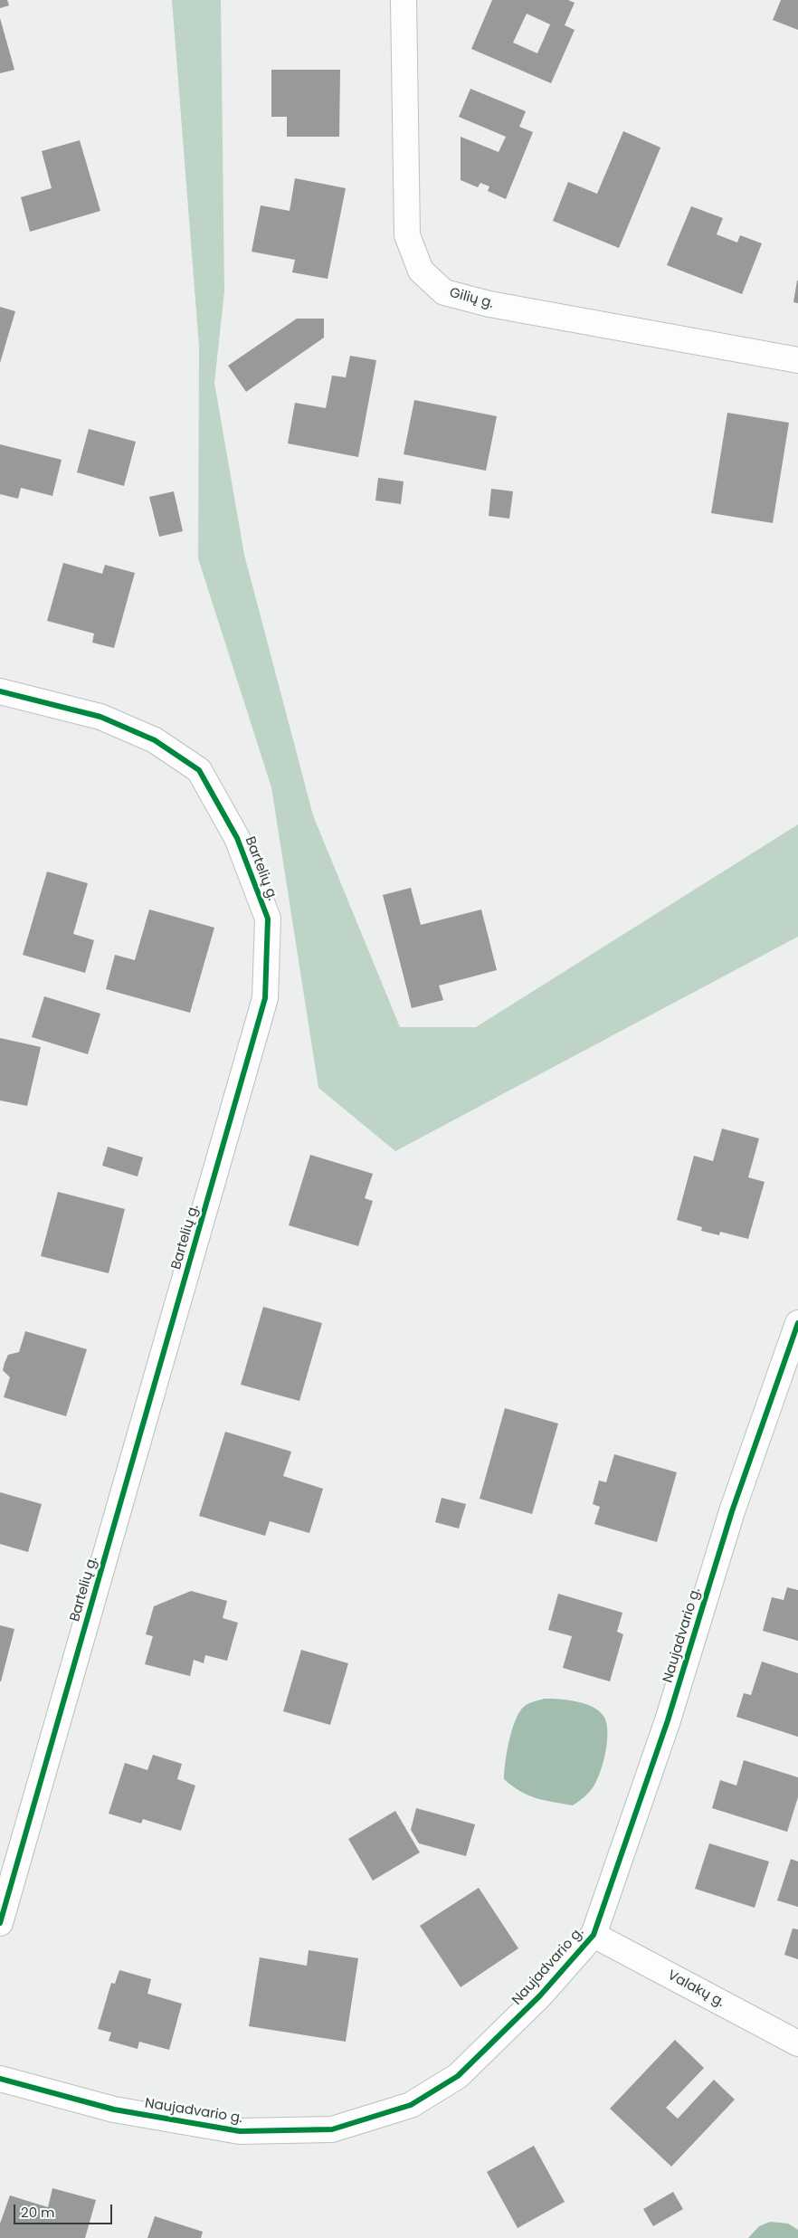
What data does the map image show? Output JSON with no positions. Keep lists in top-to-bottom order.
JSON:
{
  "streets": {
    "street": [
      "Gilių g.",
      "Bartelių g.",
      "Naujadvario g.",
      "Valakų g."
    ]
  },
  "crossings": [
    ["Naujadvario g.", "Valakų g."]
  ],
  "scale_bar": "20 m"
}
